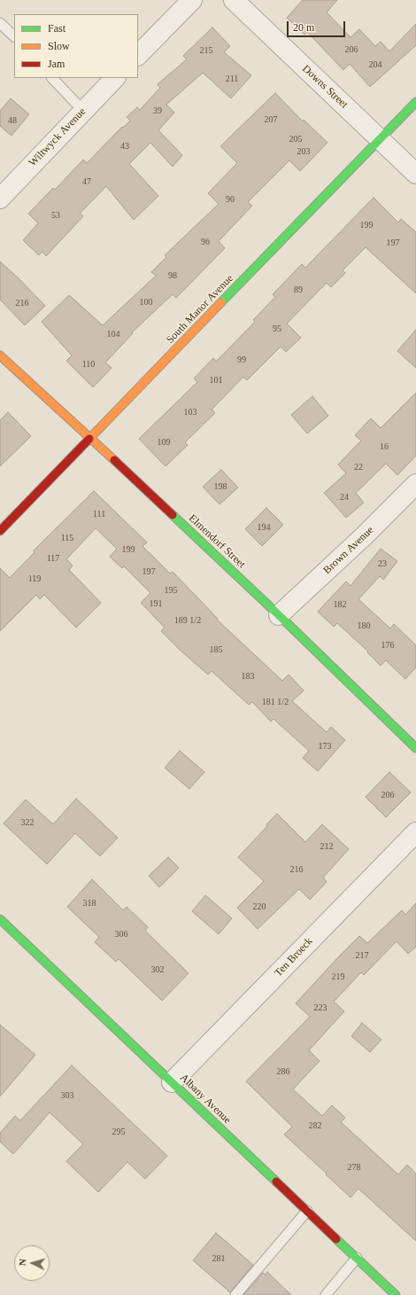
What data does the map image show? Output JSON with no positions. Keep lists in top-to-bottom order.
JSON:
{
  "streets": {
    "street": [
      "Downs Street",
      "Wiltwyck Avenue",
      "South Manor Avenue",
      "Elmendorf Street",
      "Brown Avenue",
      "Ten Broeck",
      "Albany Avenue"
    ]
  },
  "crossings": [
    ["Downs Street", "South Manor Avenue"],
    ["South Manor Avenue", "Elmendorf Street"],
    ["Elmendorf Street", "Brown Avenue"],
    ["Ten Broeck", "Albany Avenue"]
  ],
  "house_numbers": [
    "206",
    "215",
    "204",
    "211",
    "39",
    "207",
    "48",
    "205",
    "43",
    "203",
    "47",
    "90",
    "53",
    "199",
    "96",
    "197",
    "98",
    "89",
    "100",
    "216",
    "95",
    "104",
    "99",
    "110",
    "101",
    "103",
    "109",
    "16",
    "22",
    "198",
    "24",
    "111",
    "194",
    "115",
    "199",
    "117",
    "23",
    "197",
    "119",
    "195",
    "191",
    "182",
    "189 1/2",
    "180",
    "176",
    "185",
    "183",
    "181 1/2",
    "173",
    "206",
    "322",
    "212",
    "216",
    "318",
    "220",
    "306",
    "217",
    "302",
    "219",
    "223",
    "286",
    "303",
    "282",
    "295",
    "278",
    "281"
  ],
  "legend": ["Fast", "Slow", "Jam"],
  "scale_bar": "20 m",
  "north": "left"
}
